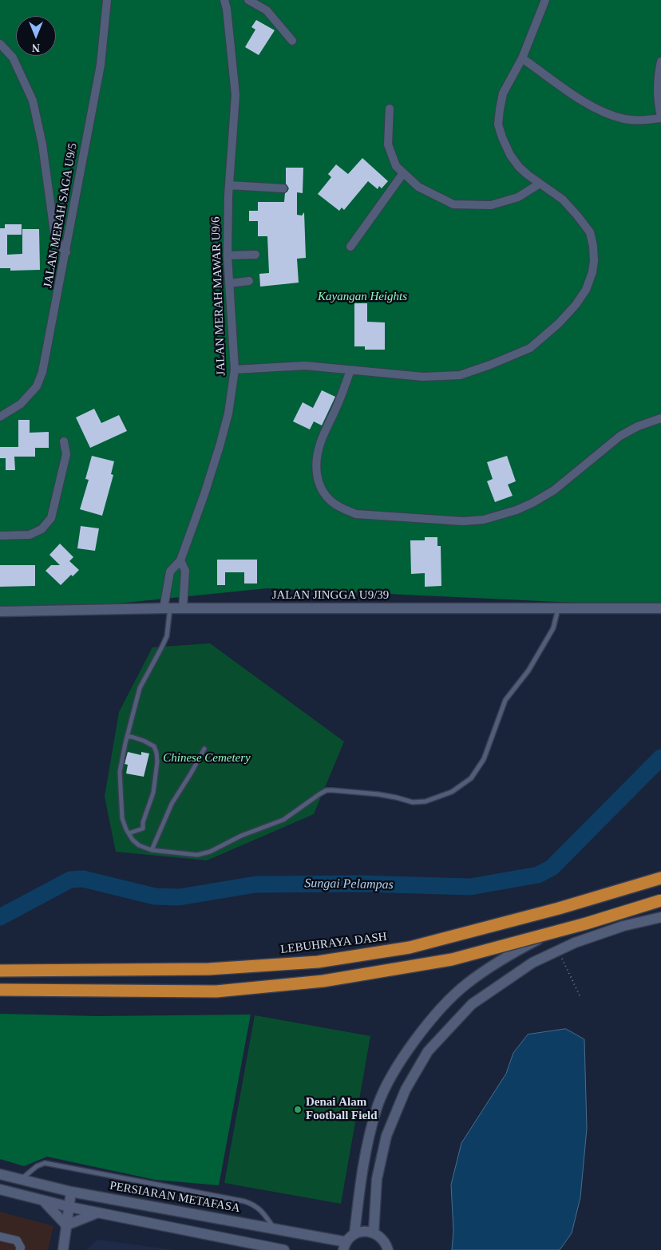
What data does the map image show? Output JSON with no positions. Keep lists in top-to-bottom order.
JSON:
{
  "streets": {
    "highway": ["LEBUHRAYA DASH"],
    "street": [
      "JALAN MERAH SAGA U9/5",
      "JALAN MERAH MAWAR U9/6",
      "JALAN JINGGA U9/39",
      "PERSIARAN METAFASA"
    ]
  },
  "crossings": [
    ["JALAN MERAH MAWAR U9/6", "JALAN JINGGA U9/39"]
  ],
  "water": ["Sungai Pelampas"],
  "parks": ["Kayangan Heights", "Chinese Cemetery"],
  "places": ["Denai Alam Football Field"],
  "north": "bottom"
}
